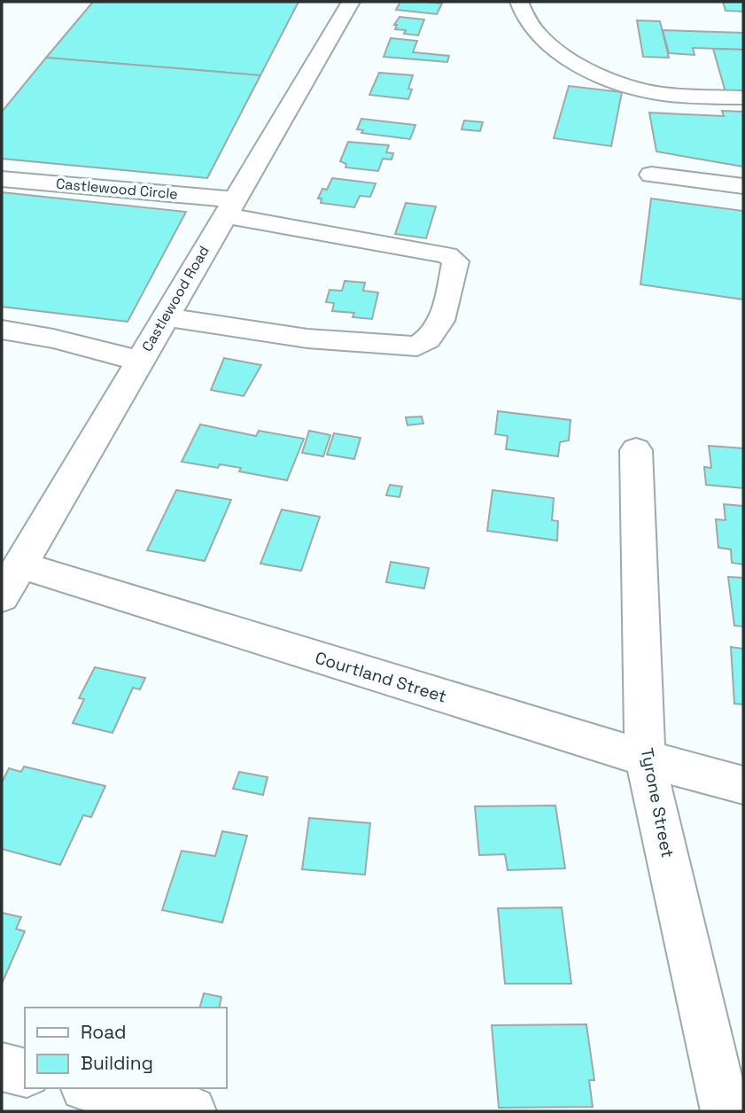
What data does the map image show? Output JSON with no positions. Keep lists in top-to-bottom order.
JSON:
{
  "streets": {
    "street": [
      "Castlewood Circle",
      "Castlewood Road",
      "Courtland Street",
      "Tyrone Street"
    ]
  },
  "crossings": [
    ["Castlewood Circle", "Castlewood Road"],
    ["Castlewood Road", "Courtland Street"],
    ["Courtland Street", "Tyrone Street"]
  ],
  "legend": ["Road", "Building"]
}
